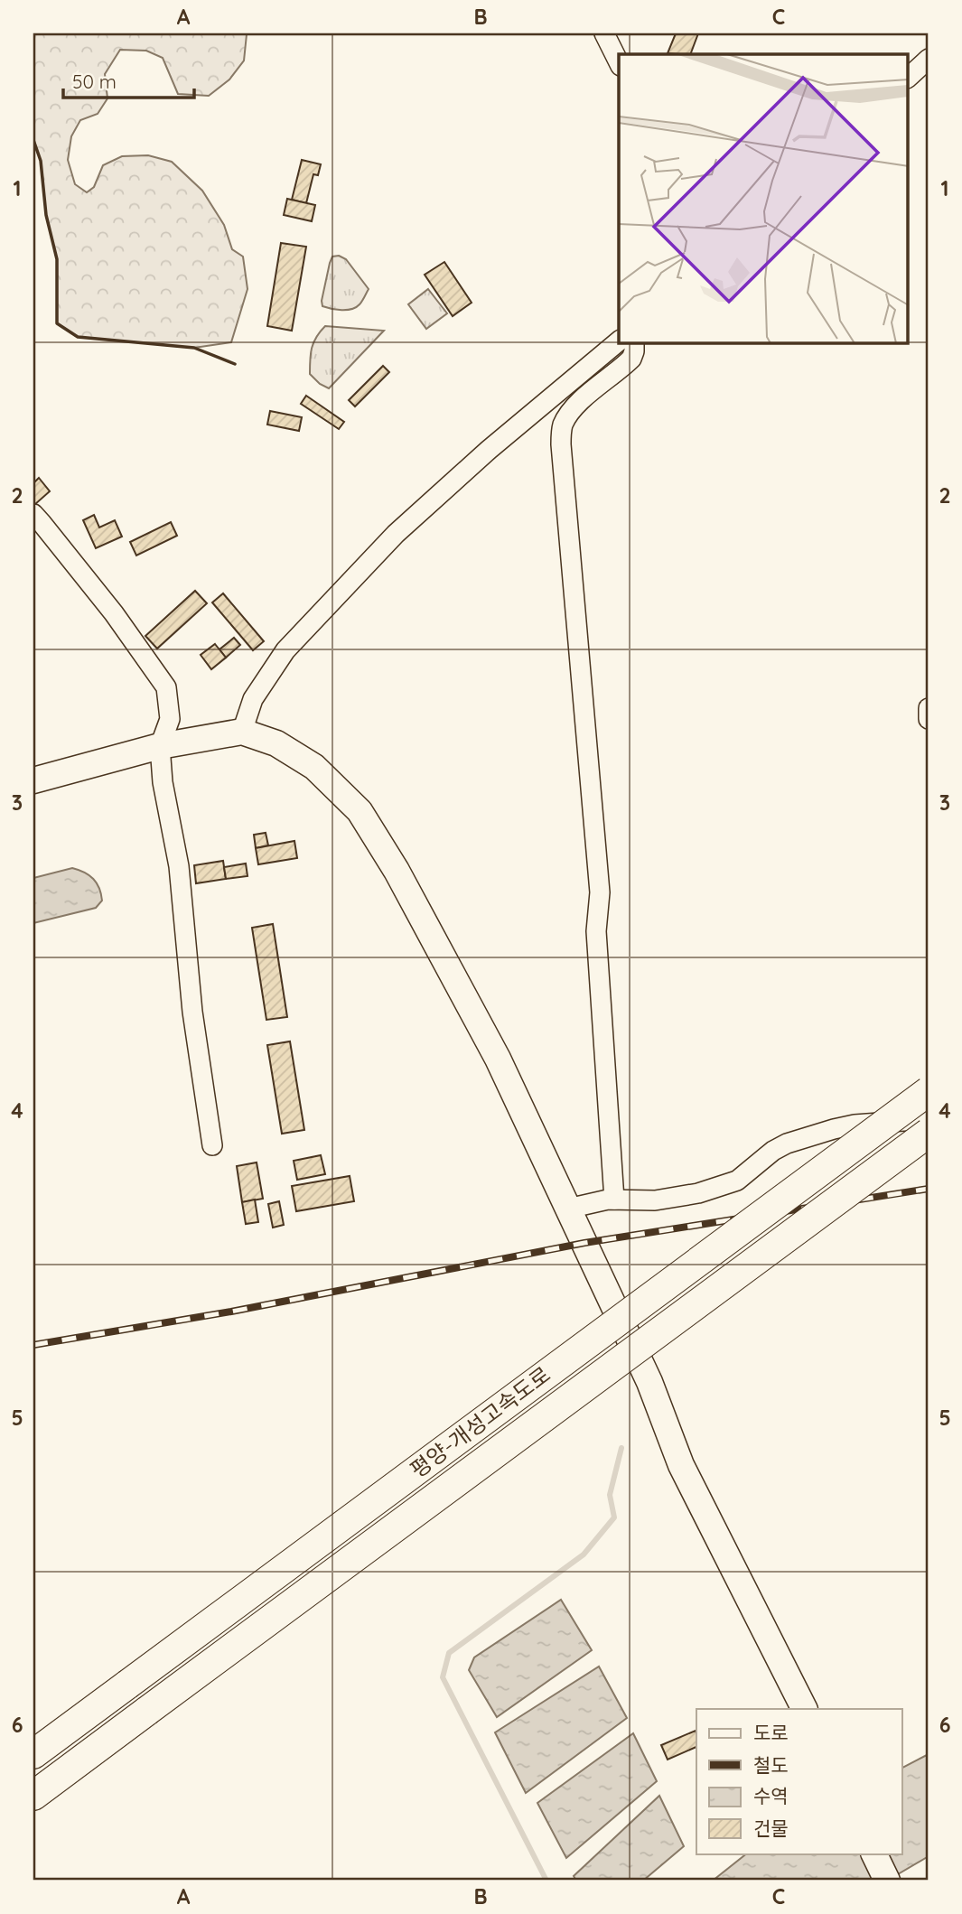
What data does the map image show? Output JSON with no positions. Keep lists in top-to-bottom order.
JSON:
{
  "streets": {
    "highway": ["평양-개성고속도로"]
  },
  "legend": [
    "도로",
    "철도",
    "수역",
    "건물"
  ],
  "scale_bar": "50 m",
  "grid": {
    "columns": ["A", "B", "C"],
    "rows": [
      "1",
      "2",
      "3",
      "4",
      "5",
      "6"
    ]
  }
}
